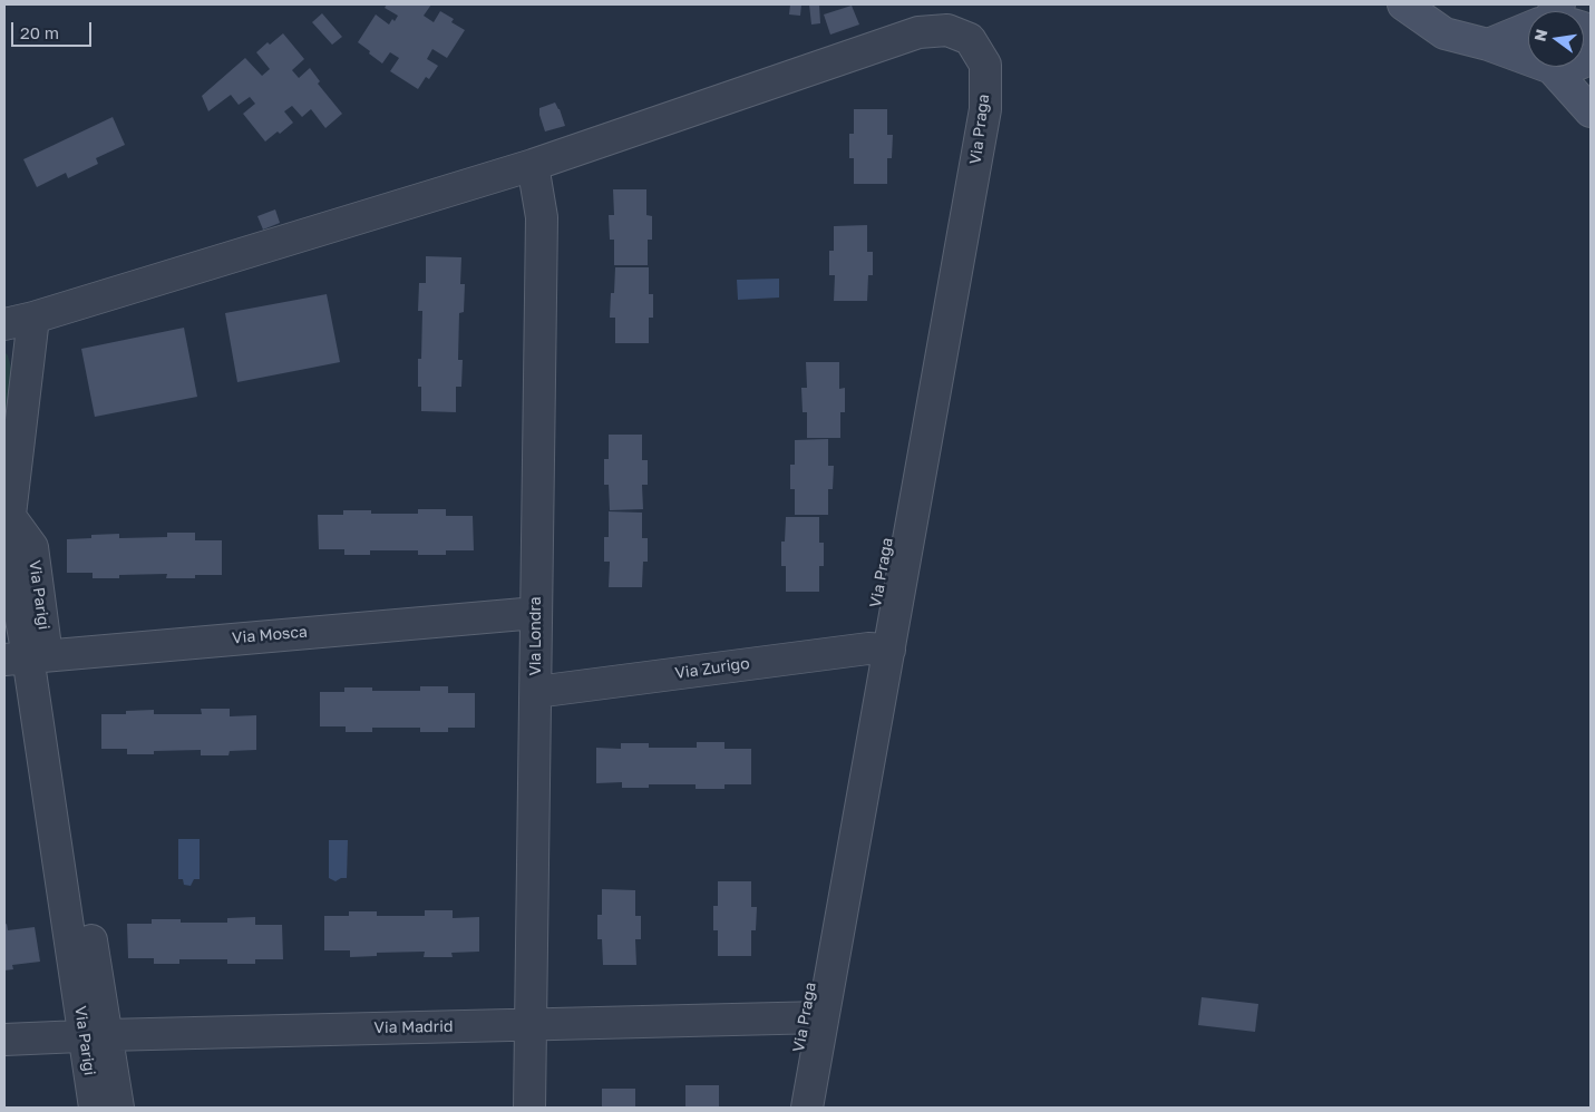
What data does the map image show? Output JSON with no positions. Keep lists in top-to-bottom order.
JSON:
{
  "streets": {
    "street": [
      "Via Praga",
      "Via Parigi",
      "Via Mosca",
      "Via Londra",
      "Via Zurigo",
      "Via Madrid"
    ]
  },
  "crossings": [
    ["Via Praga", "Via Londra"],
    ["Via Praga", "Via Zurigo"],
    ["Via Praga", "Via Madrid"],
    ["Via Parigi", "Via Mosca"],
    ["Via Parigi", "Via Madrid"],
    ["Via Mosca", "Via Londra"],
    ["Via Londra", "Via Zurigo"],
    ["Via Londra", "Via Madrid"]
  ],
  "scale_bar": "20 m",
  "north": "left"
}
